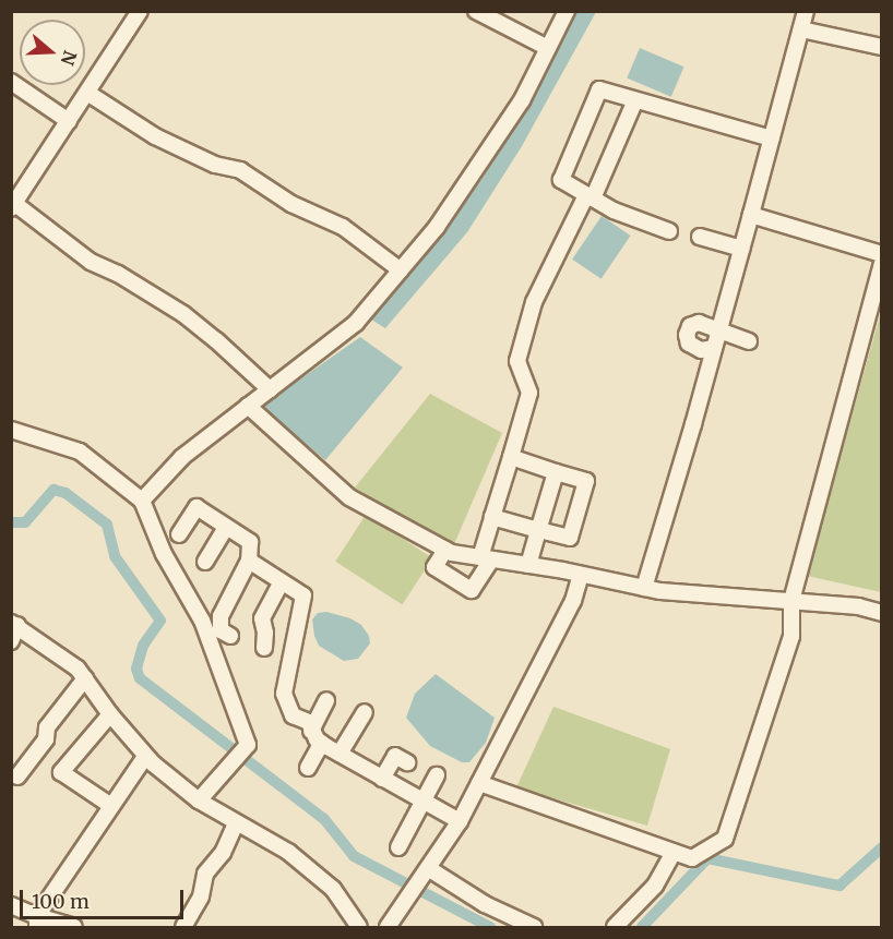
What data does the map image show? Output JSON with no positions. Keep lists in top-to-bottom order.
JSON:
{
  "scale_bar": "100 m",
  "north": "right"
}
